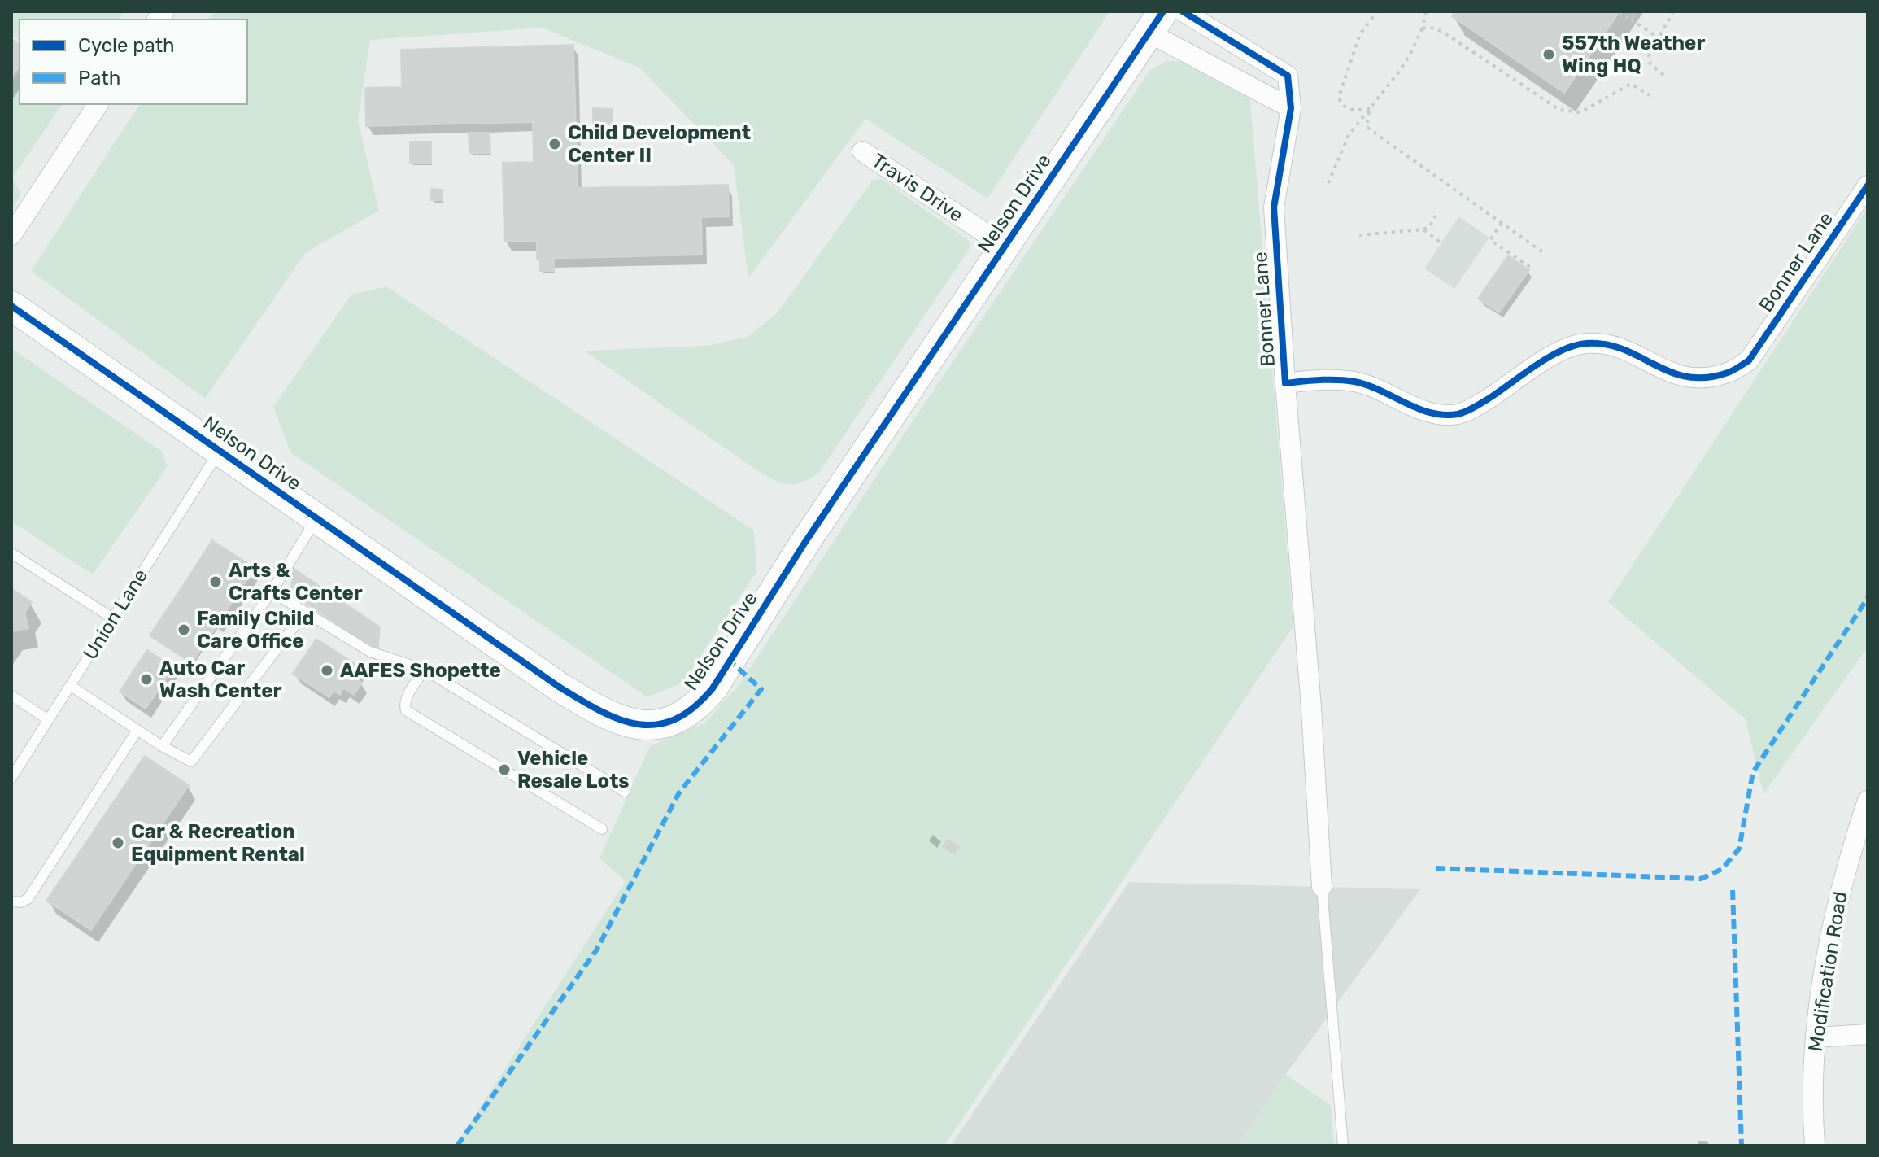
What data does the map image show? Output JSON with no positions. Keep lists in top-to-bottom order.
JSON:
{
  "streets": {
    "street": [
      "Travis Drive",
      "Nelson Drive",
      "Bonner Lane",
      "Modification Road"
    ],
    "lane": ["Union Lane"]
  },
  "crossings": [
    ["Travis Drive", "Nelson Drive"],
    ["Nelson Drive", "Union Lane"]
  ],
  "places": [
    "557th Weather Wing HQ",
    "Child Development Center II",
    "Arts & Crafts Center",
    "Family Child Care Office",
    "AAFES Shopette",
    "Auto Car Wash Center",
    "Vehicle Resale Lots",
    "Car & Recreation Equipment Rental"
  ],
  "legend": ["Cycle path", "Path"]
}
